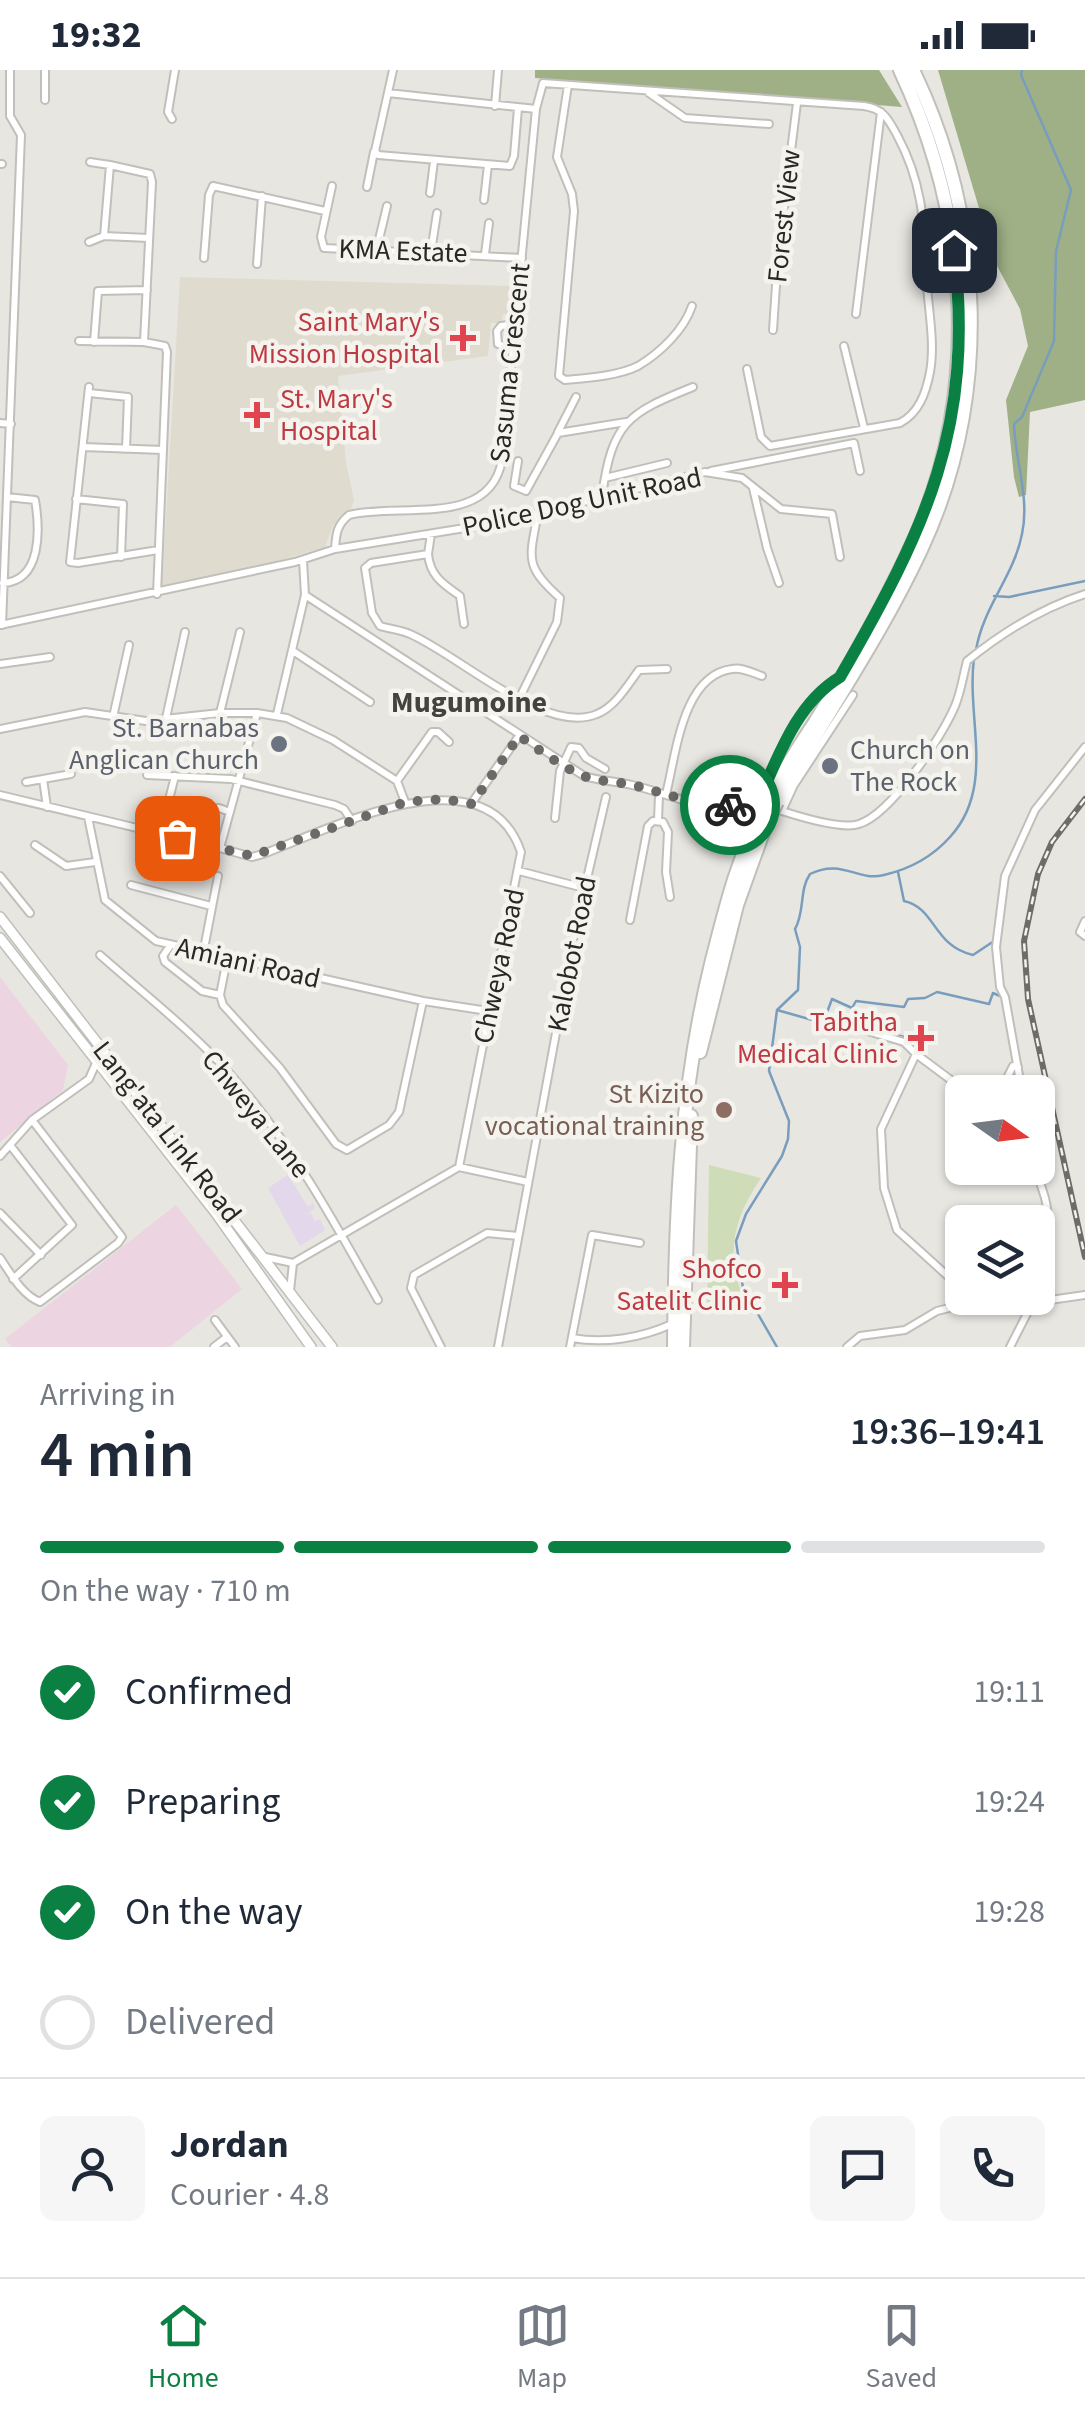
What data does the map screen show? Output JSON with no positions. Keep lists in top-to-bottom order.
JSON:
{
  "streets": {
    "main road": ["Lang'ata Link Road"],
    "street": [
      "Forest View",
      "KMA Estate",
      "Sasuma Crescent",
      "Police Dog Unit Road",
      "Kalobot Road",
      "Amiani Road",
      "Chweya Road",
      "Chweya Lane"
    ]
  },
  "crossings": [
    ["KMA Estate", "Sasuma Crescent"],
    ["Sasuma Crescent", "Police Dog Unit Road"],
    ["Amiani Road", "Chweya Road"]
  ],
  "districts": ["Mugumoine"],
  "places": {
    "health": [
      "Saint Mary's Mission Hospital",
      "St. Mary's Hospital",
      "Tabitha Medical Clinic",
      "Shofco Satelit Clinic"
    ],
    "other": ["St. Barnabas Anglican Church", "Church on The Rock", "St Kizito vocational training"]
  },
  "north": "right",
  "page": {
    "status": "19:32",
    "heading": ["4 min", "Arriving in", "19:36–19:41"],
    "panel": ["Jordan", "Courier · 4.8"],
    "bar": "On the way · 710 m",
    "list": [
      ["Confirmed", "19:11"],
      ["Preparing", "19:24"],
      ["On the way", "19:28"],
      "Delivered"
    ],
    "tabs": ["Home", "Map", "Saved"]
  }
}
